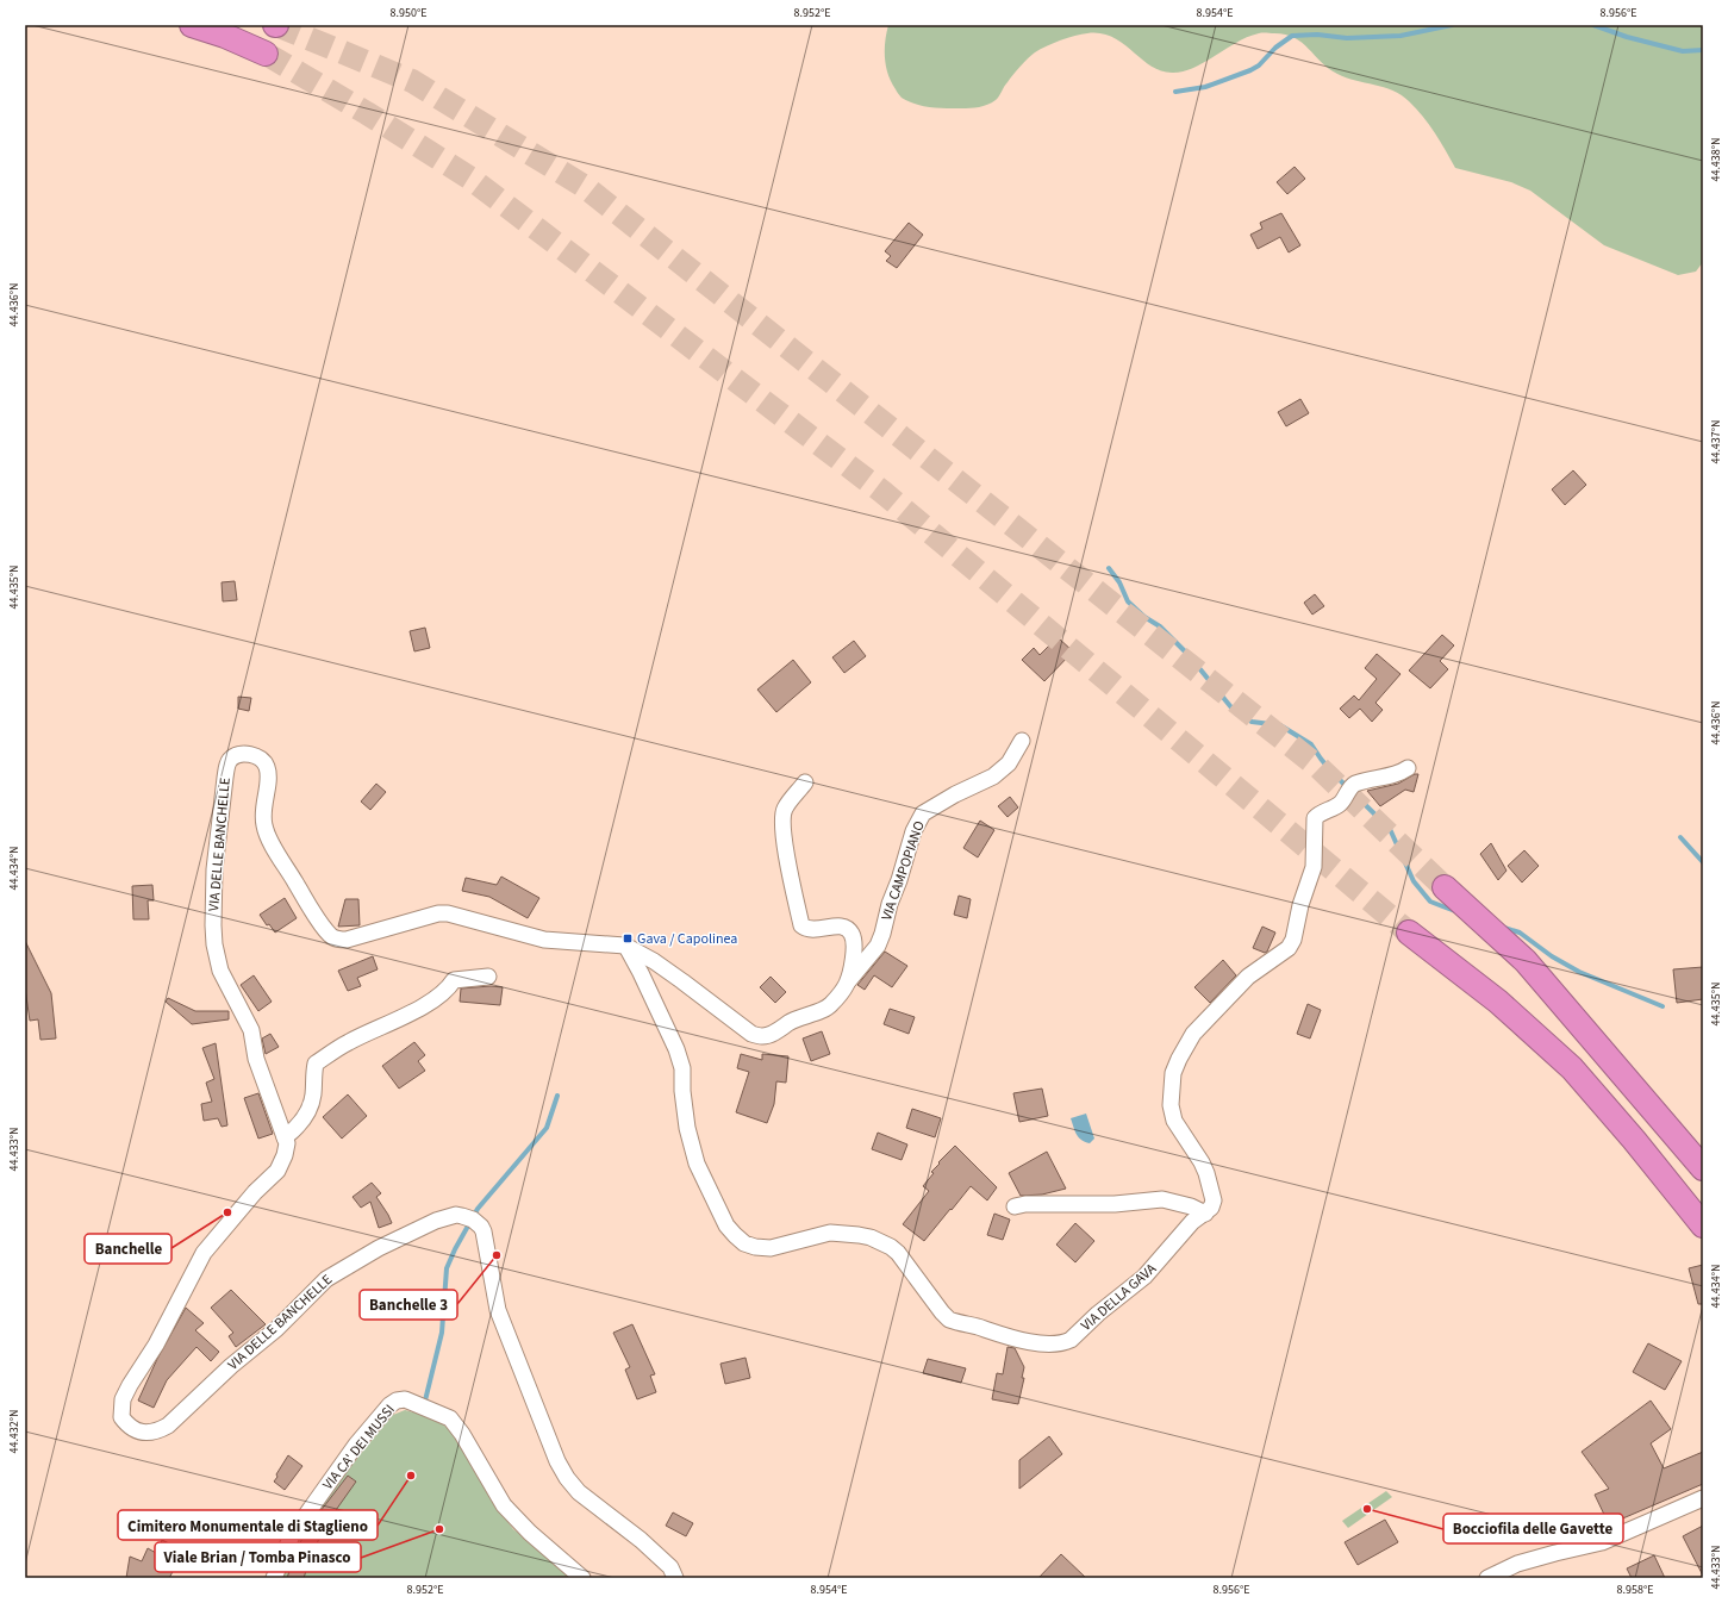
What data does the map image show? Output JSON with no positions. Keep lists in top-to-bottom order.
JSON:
{
  "streets": {
    "street": [
      "VIA DELLE BANCHELLE",
      "VIA CAMPOPIANO",
      "VIA DELLA GAVA",
      "VIA CA' DEI MUSSI"
    ]
  },
  "crossings": [
    ["VIA DELLE BANCHELLE", "VIA CAMPOPIANO"],
    ["VIA DELLE BANCHELLE", "VIA DELLA GAVA"]
  ],
  "places": {
    "transit": ["Gava / Capolinea"],
    "other": [
      "Banchelle",
      "Banchelle 3",
      "Cimitero Monumentale di Staglieno",
      "Bocciofila delle Gavette",
      "Viale Brian / Tomba Pinasco"
    ]
  },
  "coordinates": [
    "8.950°E",
    "8.952°E",
    "8.954°E",
    "8.956°E",
    "44.438°N",
    "44.436°N",
    "44.437°N",
    "44.435°N",
    "44.434°N",
    "44.433°N",
    "44.432°N",
    "8.958°E"
  ]
}
